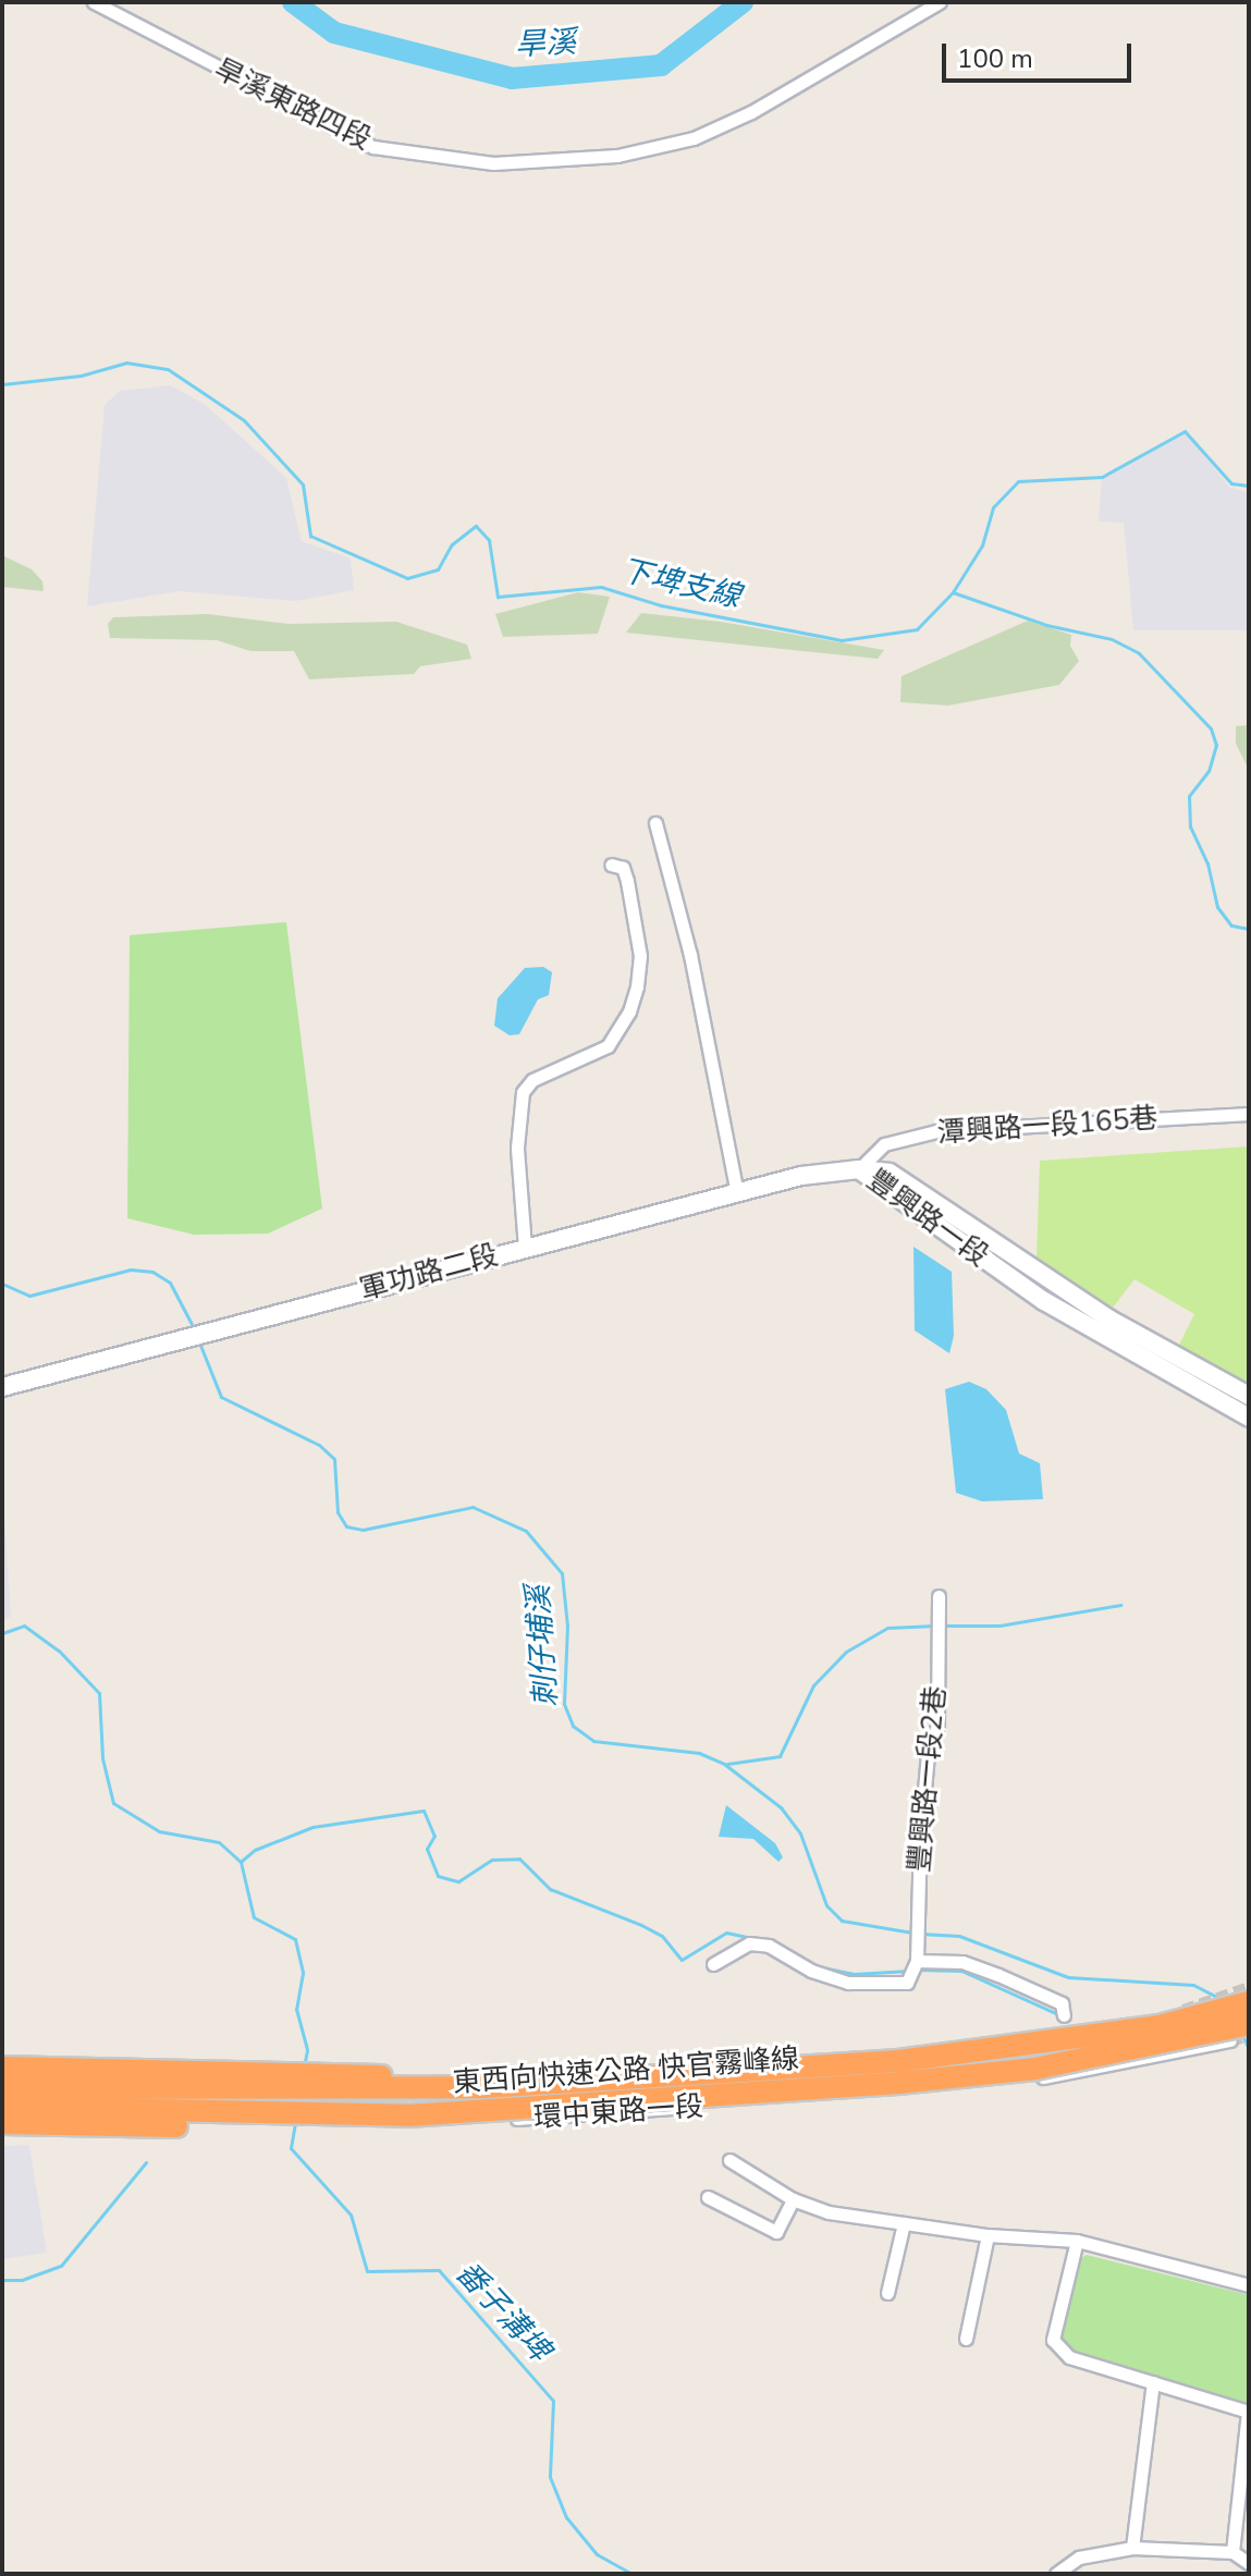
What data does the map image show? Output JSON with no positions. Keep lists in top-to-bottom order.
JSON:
{
  "streets": {
    "highway": ["東西向快速公路 快官霧峰線"],
    "street": [
      "旱溪東路四段",
      "潭興路一段165巷",
      "豐興路一段",
      "軍功路二段",
      "豐興路一段2巷",
      "環中東路一段"
    ]
  },
  "crossings": [
    ["潭興路一段165巷", "豐興路一段"],
    ["潭興路一段165巷", "軍功路二段"],
    ["豐興路一段", "軍功路二段"],
    ["東西向快速公路 快官霧峰線", "環中東路一段"]
  ],
  "water": [
    "旱溪",
    "下埤支線",
    "刺仔埔溪",
    "番子溝埤"
  ],
  "scale_bar": "100 m"
}
